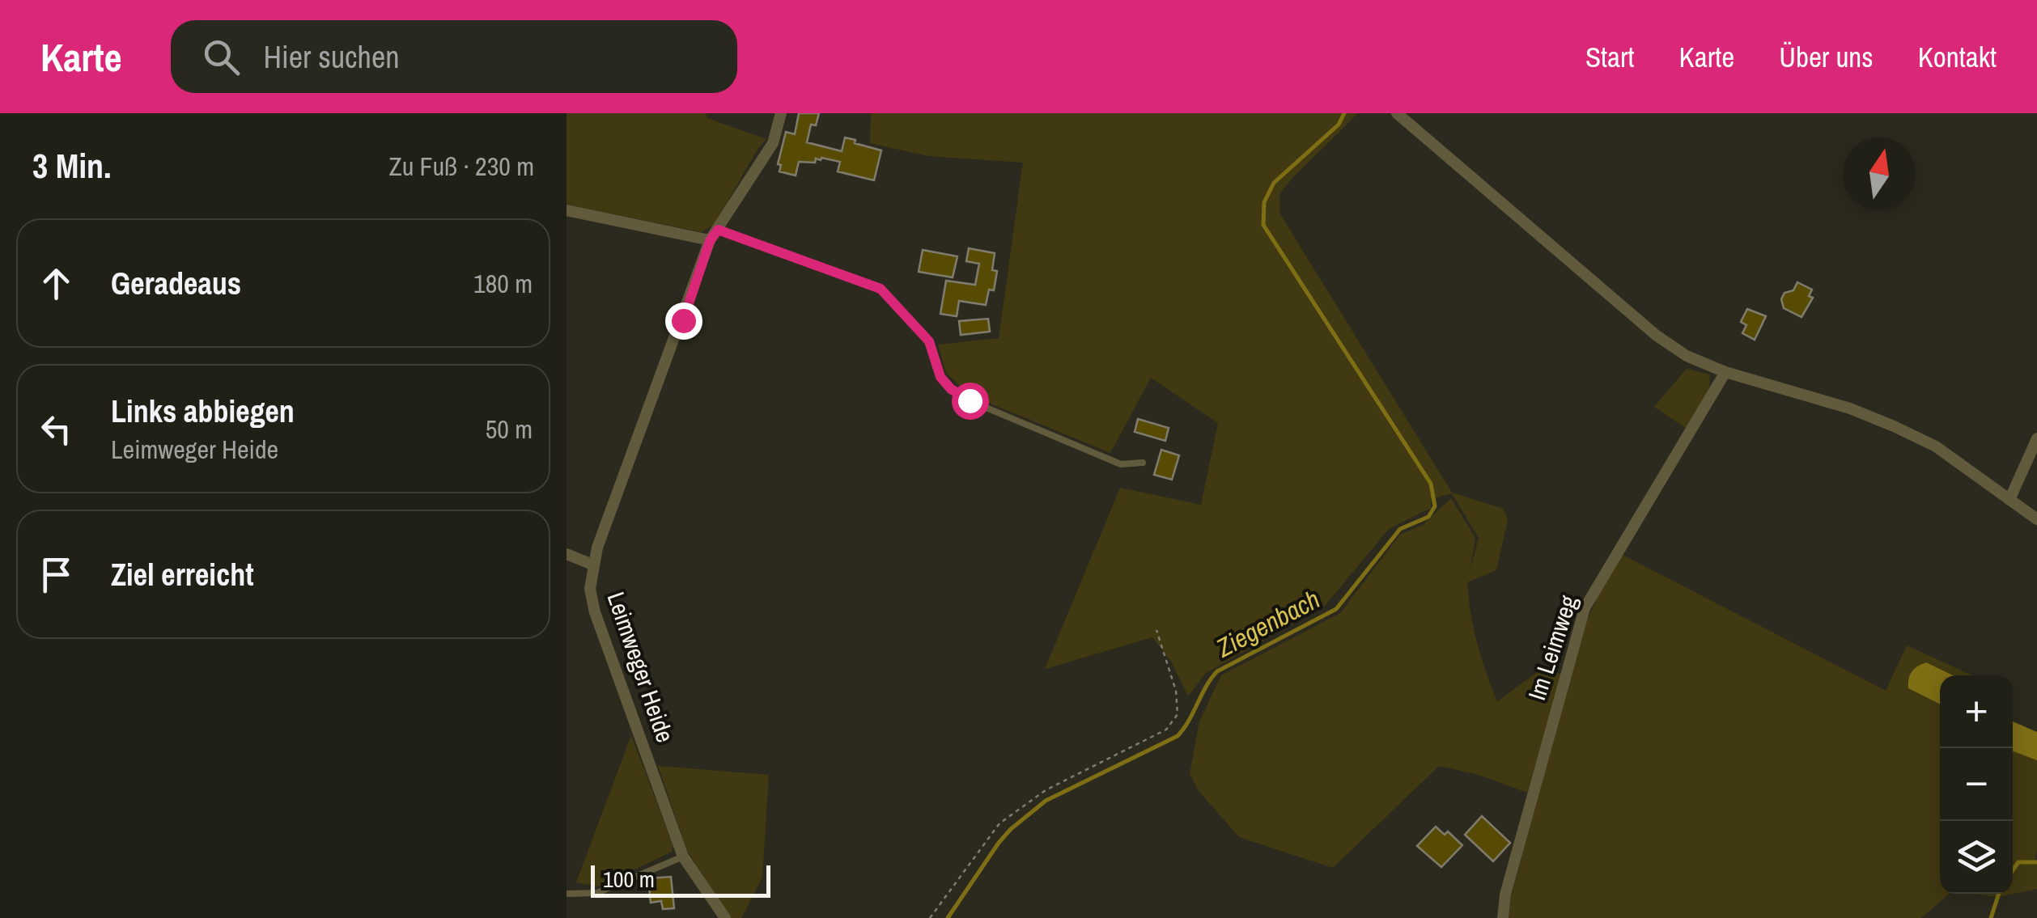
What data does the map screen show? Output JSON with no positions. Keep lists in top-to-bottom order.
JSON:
{
  "streets": {
    "street": ["Im Leimweg", "Leimweger Heide"]
  },
  "water": ["Ziegenbach"],
  "scale_bar": "100 m",
  "north": "top",
  "page": {
    "header": "Karte",
    "search": "Hier suchen",
    "nav": [
      "Start",
      "Karte",
      "Über uns",
      "Kontakt"
    ],
    "heading": ["3 Min.", "Zu Fuß · 230 m"],
    "list": [
      ["Geradeaus", "180 m"],
      ["Links abbiegen", "Leimweger Heide", "50 m"],
      "Ziel erreicht"
    ],
    "map_buttons": ["+", "−"],
    "scale": "100 m"
  }
}
